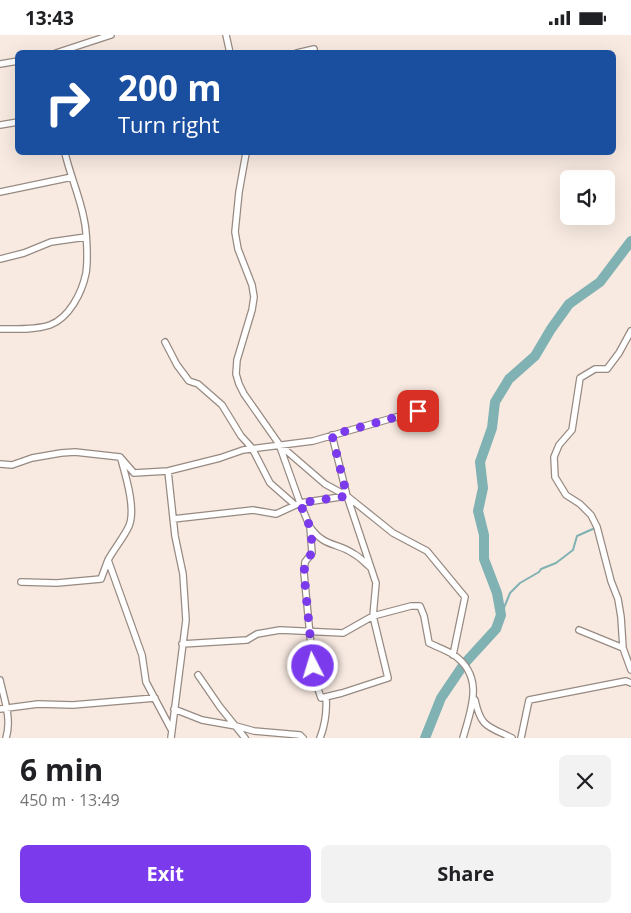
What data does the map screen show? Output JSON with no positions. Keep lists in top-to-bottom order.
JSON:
{
  "page": {
    "status": "13:43",
    "turn": ["200 m", "Turn right"],
    "heading": ["6 min", "450 m · 13:49"],
    "buttons": ["Exit", "Share"]
  }
}
